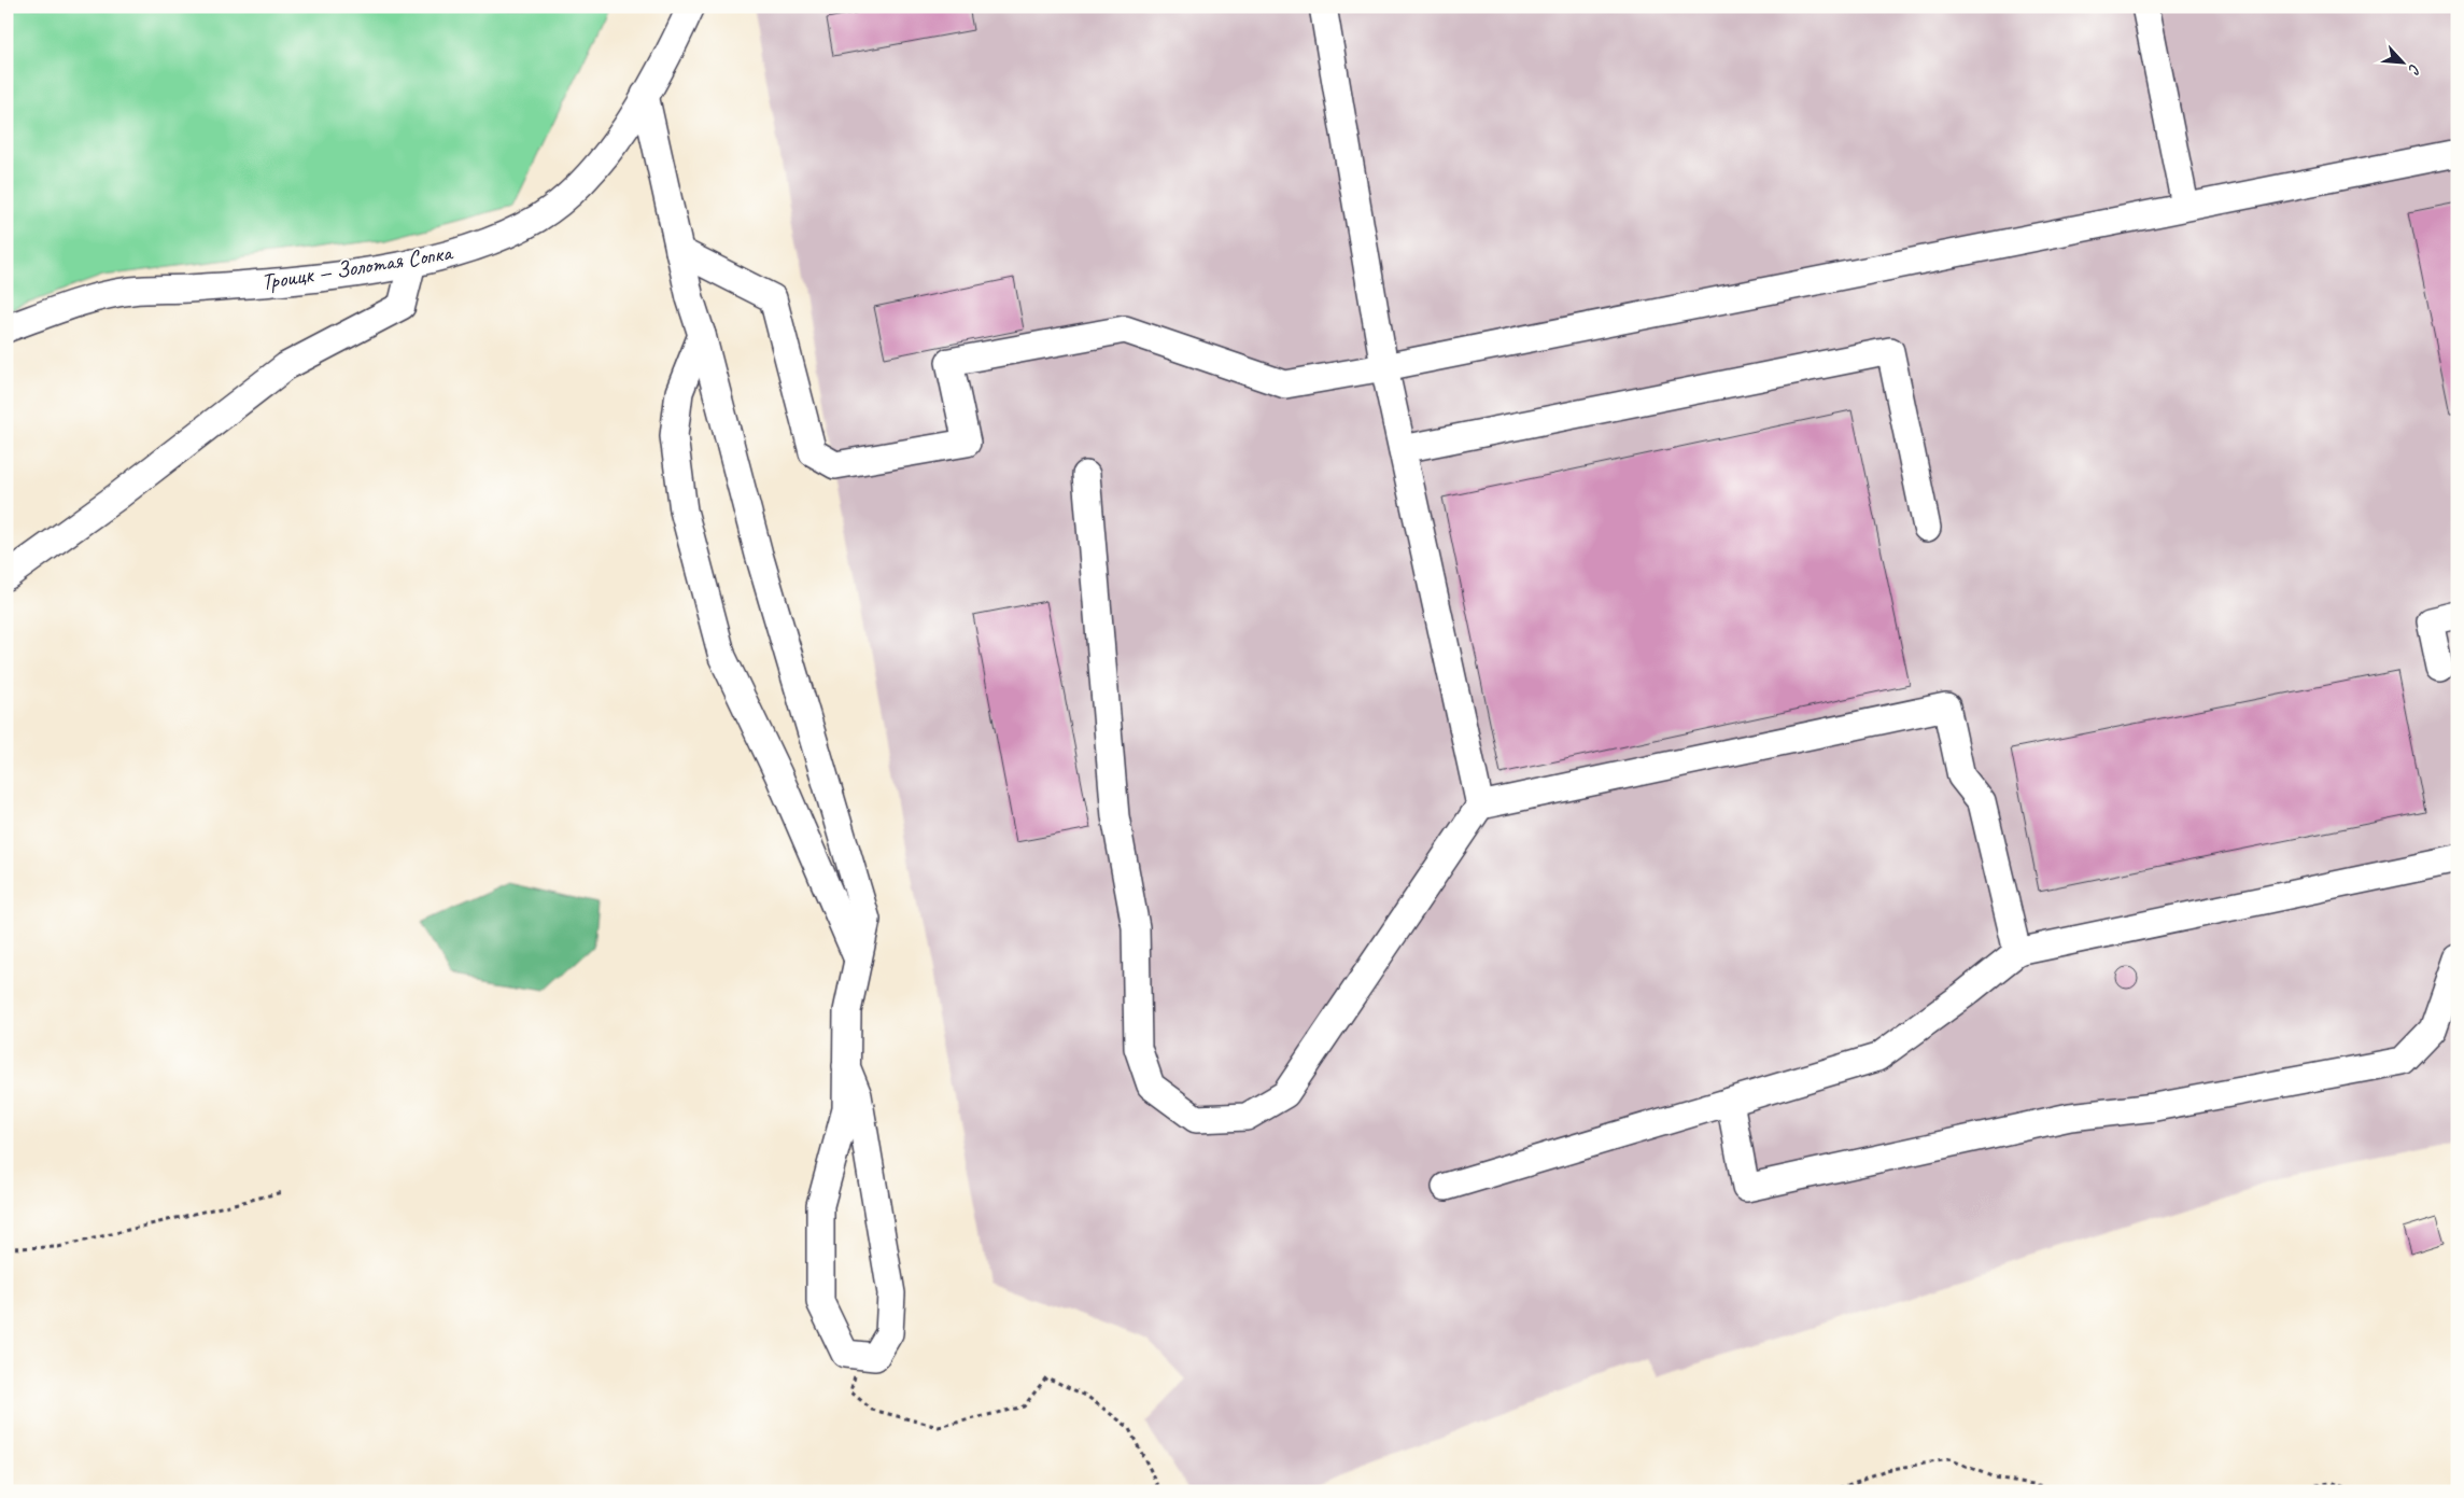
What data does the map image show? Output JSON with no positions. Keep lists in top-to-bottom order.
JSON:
{
  "streets": {
    "street": ["Троицк — Золотая Сопка"]
  },
  "north": "bottom right"
}
